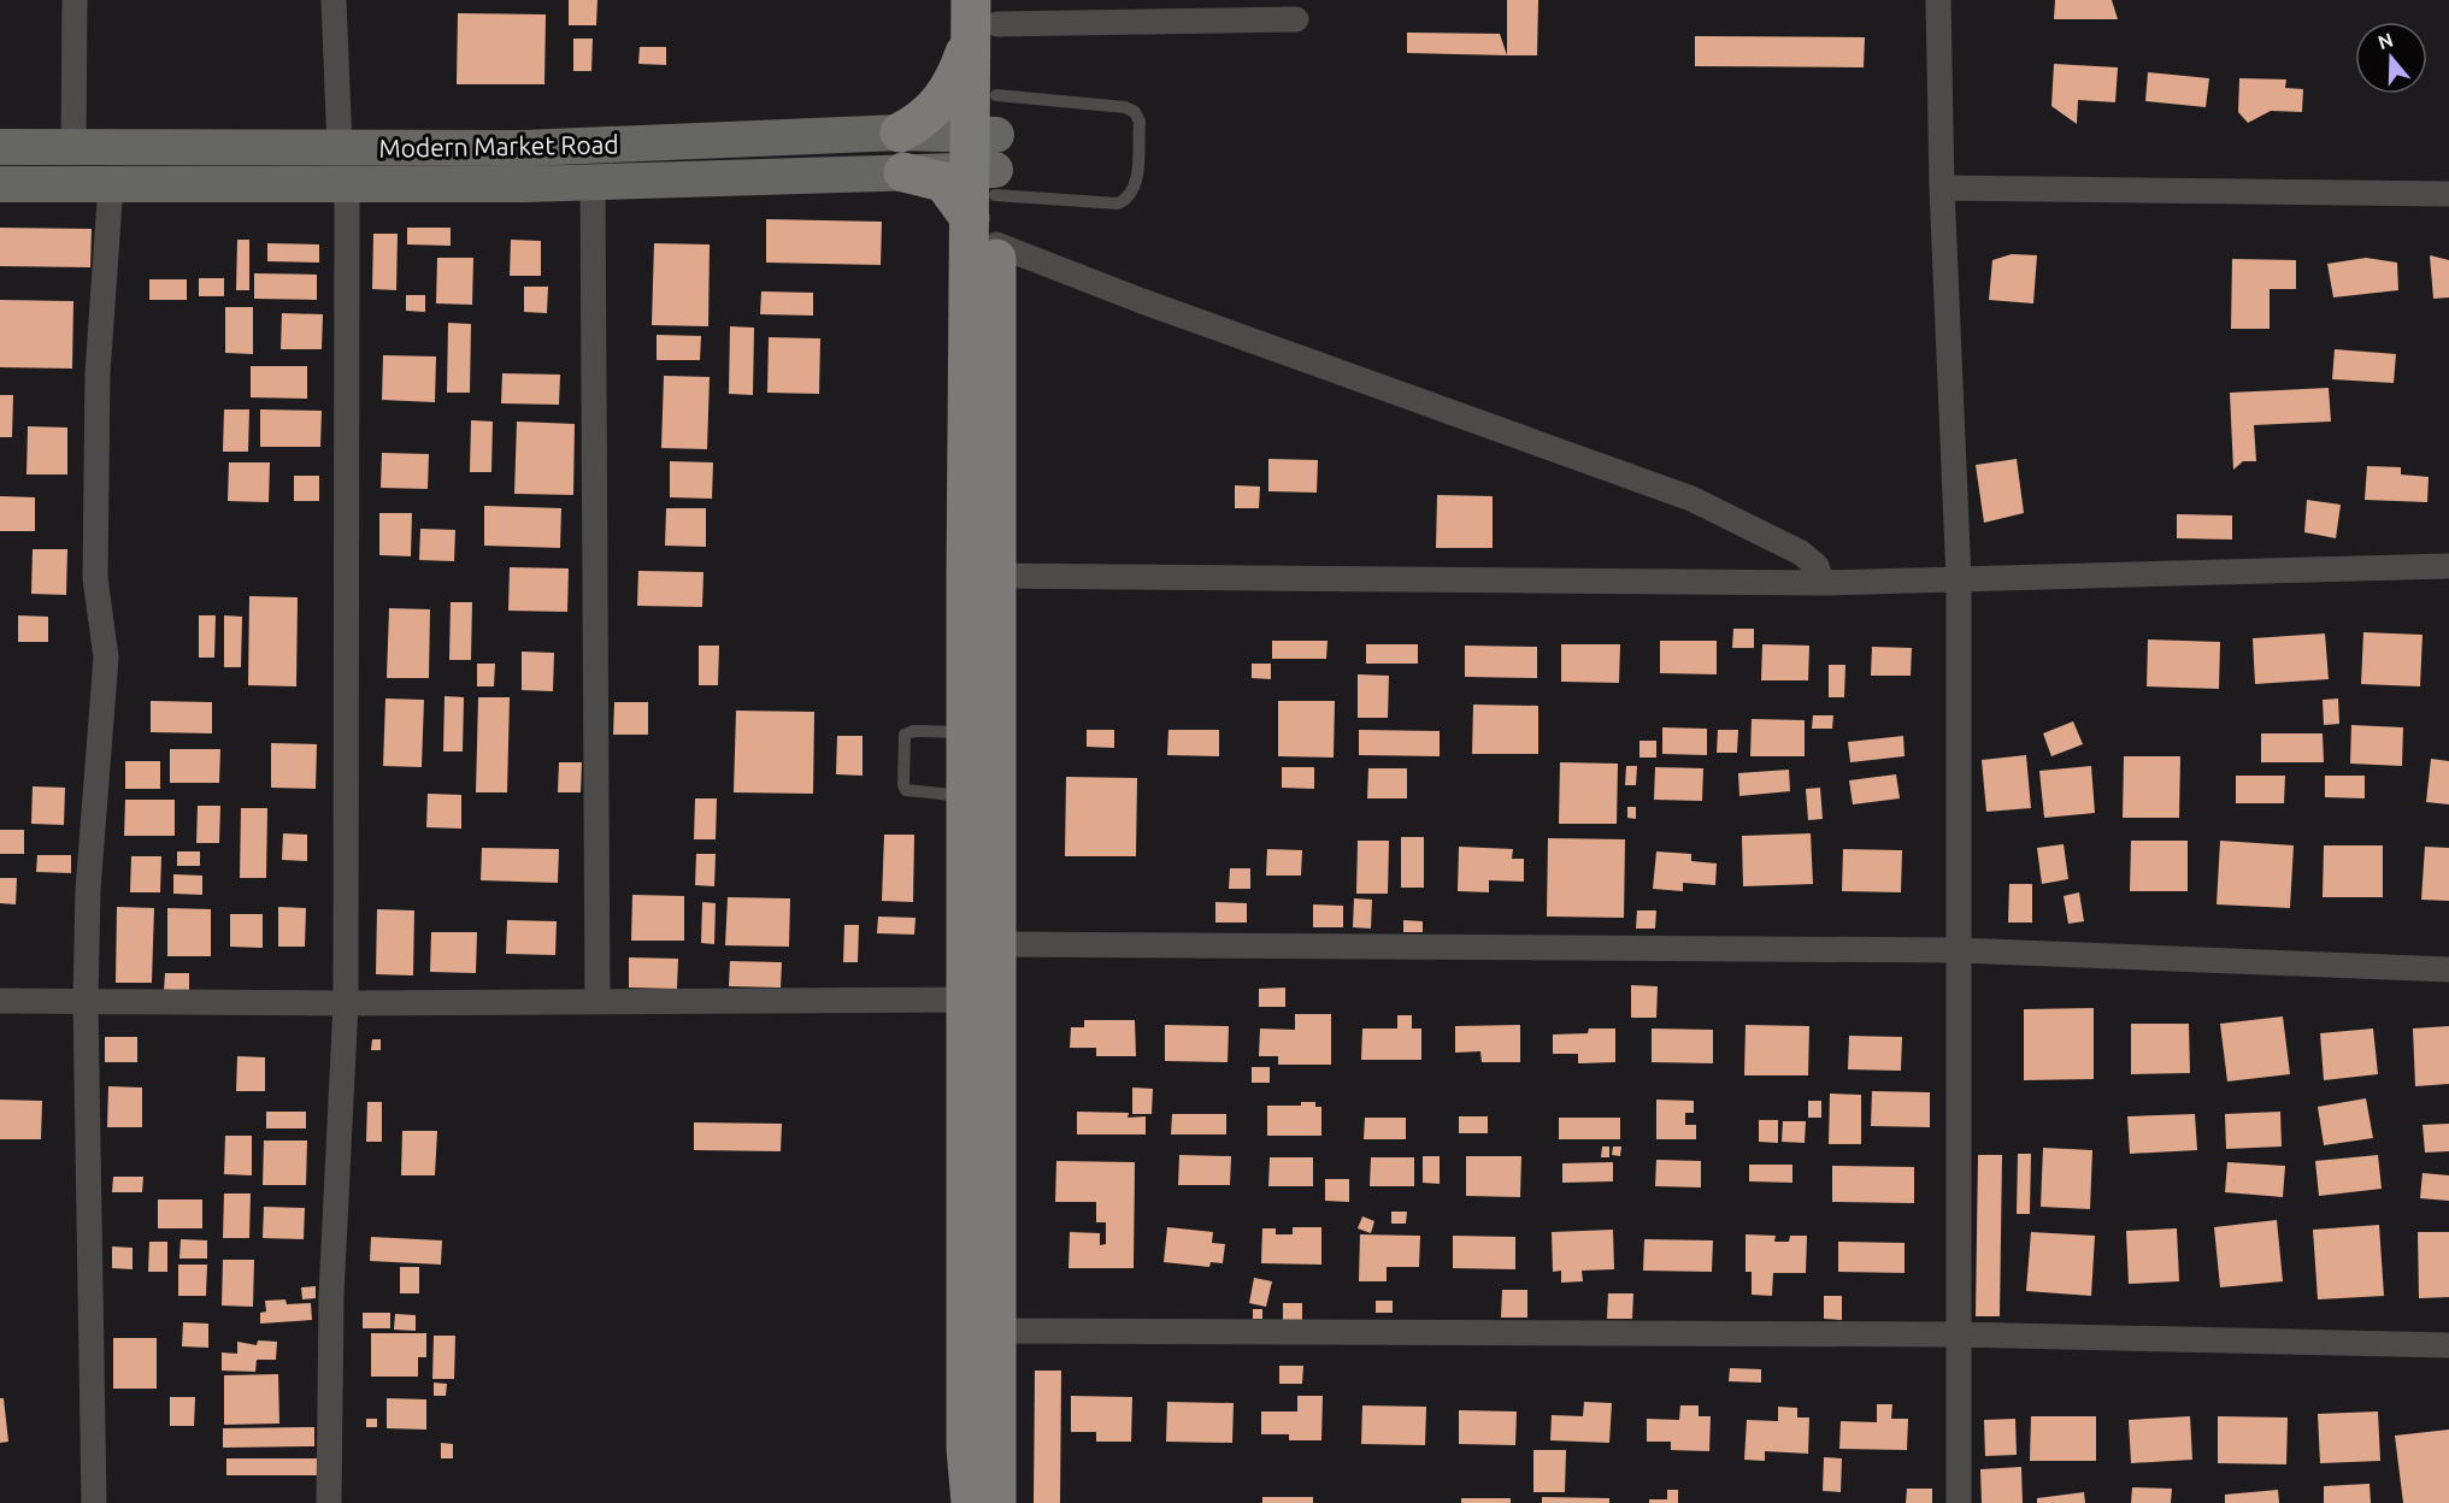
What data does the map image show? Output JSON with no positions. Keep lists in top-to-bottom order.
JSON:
{
  "streets": {
    "street": ["Modern Market Road"]
  },
  "north": "top"
}
